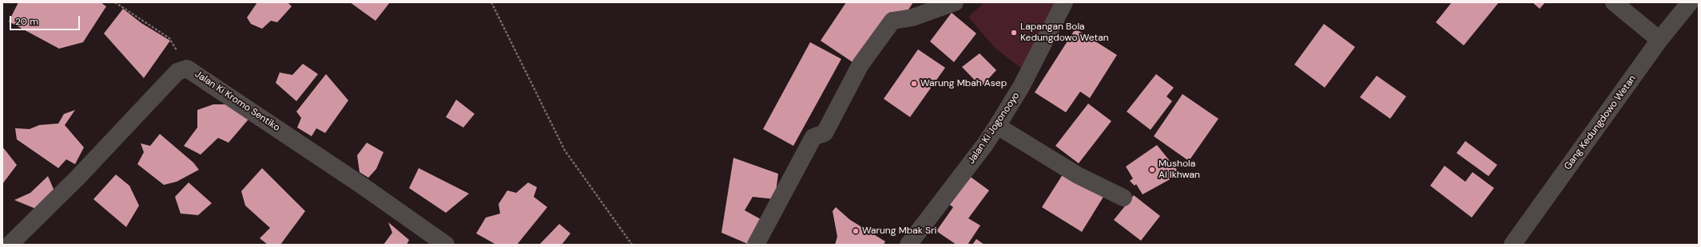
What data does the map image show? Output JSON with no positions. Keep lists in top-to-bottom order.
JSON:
{
  "streets": {
    "street": ["Jalan Ki Kromo Sentiko", "Gang Kedungdowo Wetan", "Jalan Ki Jogonooyo"]
  },
  "places": [
    "Lapangan Bola Kedungdowo Wetan",
    "Warung Mbah Asep",
    "Mushola Al Ikhwan",
    "Warung Mbak Sri"
  ],
  "scale_bar": "20 m"
}
